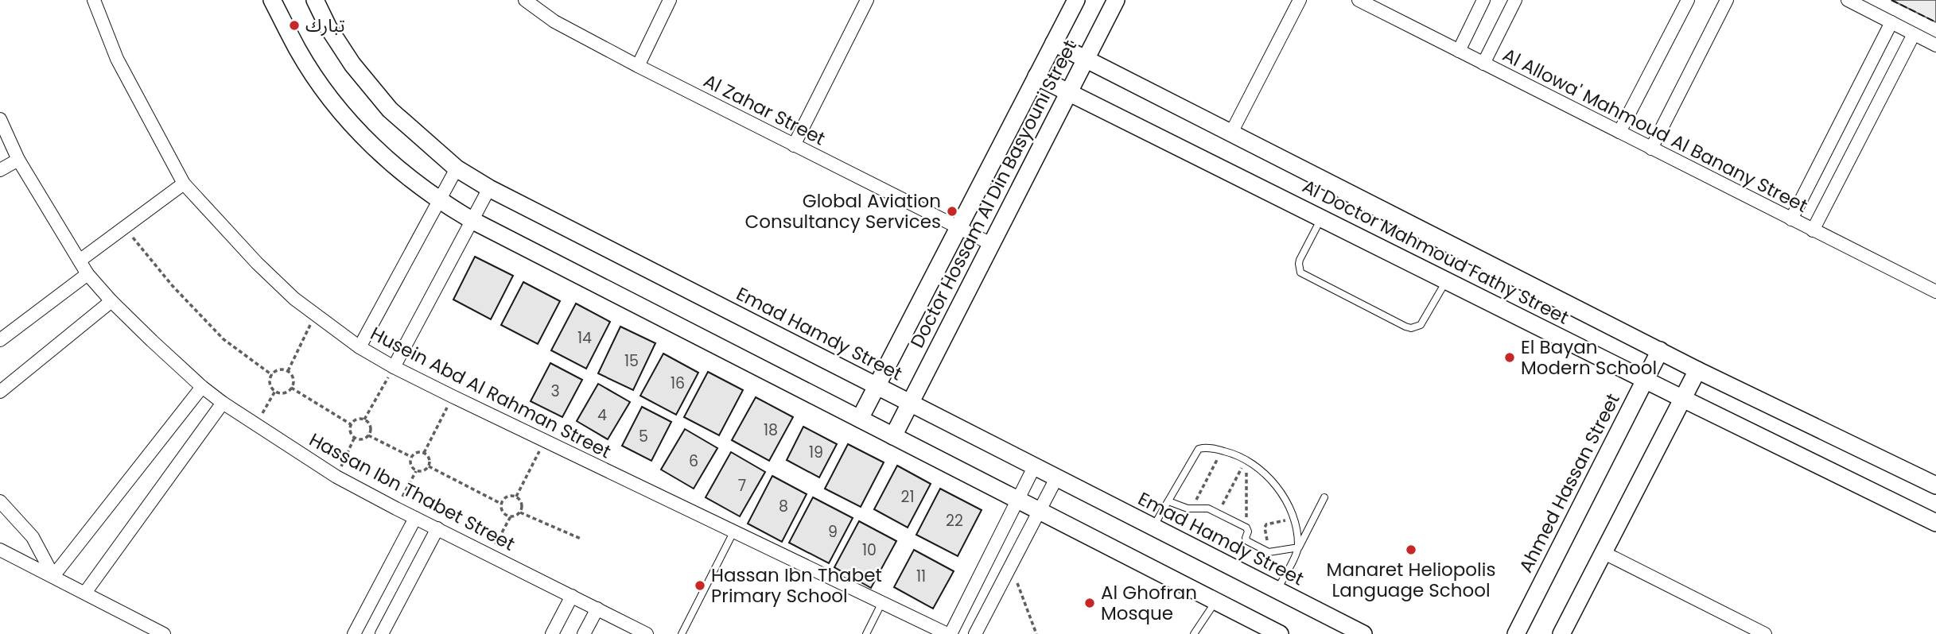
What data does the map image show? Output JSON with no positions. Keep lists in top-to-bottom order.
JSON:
{
  "streets": {
    "street": [
      "Al Zahar Street",
      "Al Allowa' Mahmoud Al Banany Street",
      "Doctor Hossam Al Din Basyouni Street",
      "Al Doctor Mahmoud Fathy Street",
      "Emad Hamdy Street",
      "Husein Abd Al Rahman Street",
      "Ahmed Hassan Street",
      "Hassan Ibn Thabet Street"
    ]
  },
  "crossings": [
    ["Al Zahar Street", "Doctor Hossam Al Din Basyouni Street"],
    ["Doctor Hossam Al Din Basyouni Street", "Al Doctor Mahmoud Fathy Street"],
    ["Doctor Hossam Al Din Basyouni Street", "Emad Hamdy Street"],
    ["Al Doctor Mahmoud Fathy Street", "Ahmed Hassan Street"]
  ],
  "places": [
    "تبارك",
    "Global Aviation Consultancy Services",
    "El Bayan Modern School",
    "Manaret Heliopolis Language School",
    "Hassan Ibn Thabet Primary School",
    "Al Ghofran Mosque"
  ],
  "house_numbers": [
    "14",
    "15",
    "16",
    "3",
    "4",
    "18",
    "5",
    "19",
    "6",
    "7",
    "21",
    "8",
    "22",
    "9",
    "10",
    "11"
  ]
}
